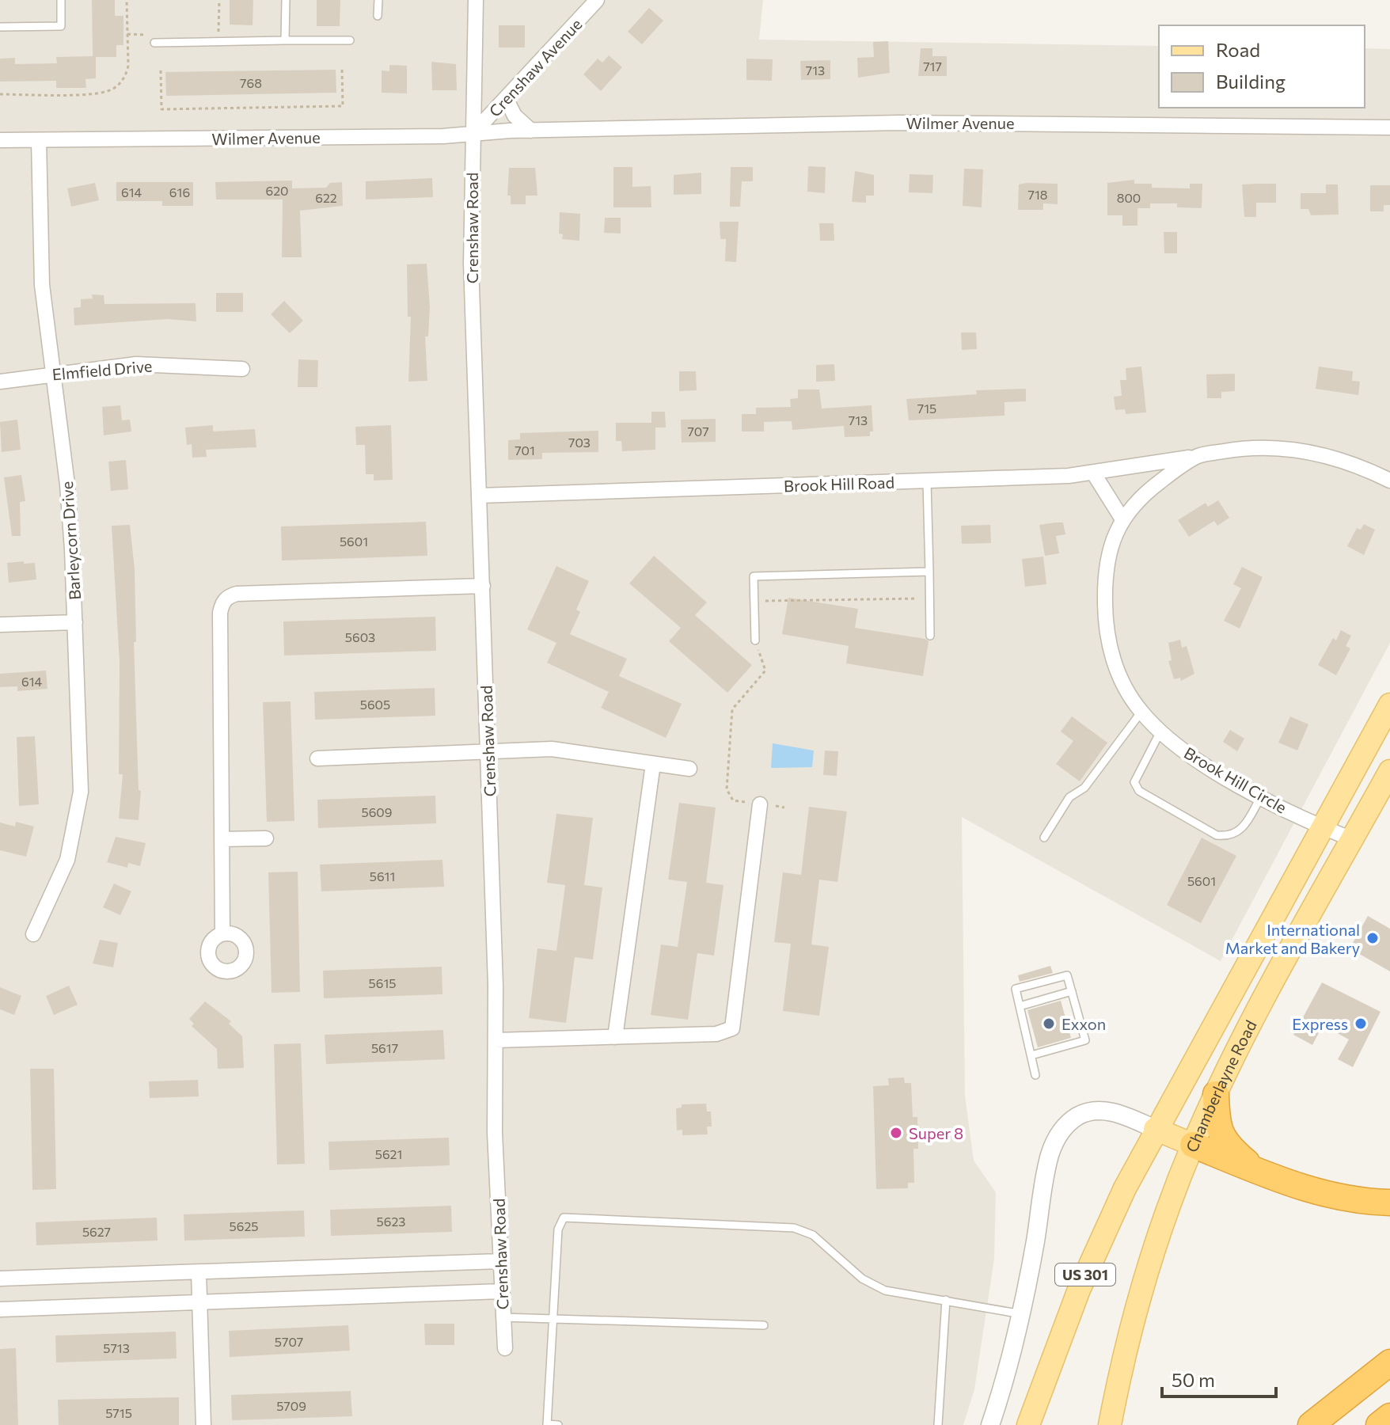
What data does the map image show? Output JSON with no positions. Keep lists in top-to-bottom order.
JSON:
{
  "streets": {
    "main road": ["Chamberlayne Road", "US 301"],
    "street": [
      "Crenshaw Avenue",
      "Wilmer Avenue",
      "Crenshaw Road",
      "Elmfield Drive",
      "Brook Hill Road",
      "Barleycorn Drive",
      "Brook Hill Circle"
    ]
  },
  "crossings": [
    ["Crenshaw Avenue", "Wilmer Avenue"],
    ["Crenshaw Avenue", "Crenshaw Road"],
    ["Wilmer Avenue", "Crenshaw Road"],
    ["Wilmer Avenue", "Barleycorn Drive"],
    ["Crenshaw Road", "Brook Hill Road"],
    ["Elmfield Drive", "Barleycorn Drive"],
    ["Brook Hill Road", "Brook Hill Circle"],
    ["Brook Hill Circle", "Chamberlayne Road"]
  ],
  "places": [
    "International Market and Bakery",
    "Exxon",
    "Express",
    "Super 8"
  ],
  "house_numbers": [
    "717",
    "713",
    "768",
    "620",
    "614",
    "616",
    "718",
    "622",
    "800",
    "715",
    "713",
    "707",
    "703",
    "701",
    "5601",
    "5603",
    "614",
    "5605",
    "5609",
    "5611",
    "5601",
    "5615",
    "5617",
    "5621",
    "5623",
    "5625",
    "5627",
    "5707",
    "5713",
    "5709",
    "5715"
  ],
  "legend": ["Road", "Building"],
  "scale_bar": "50 m"
}
